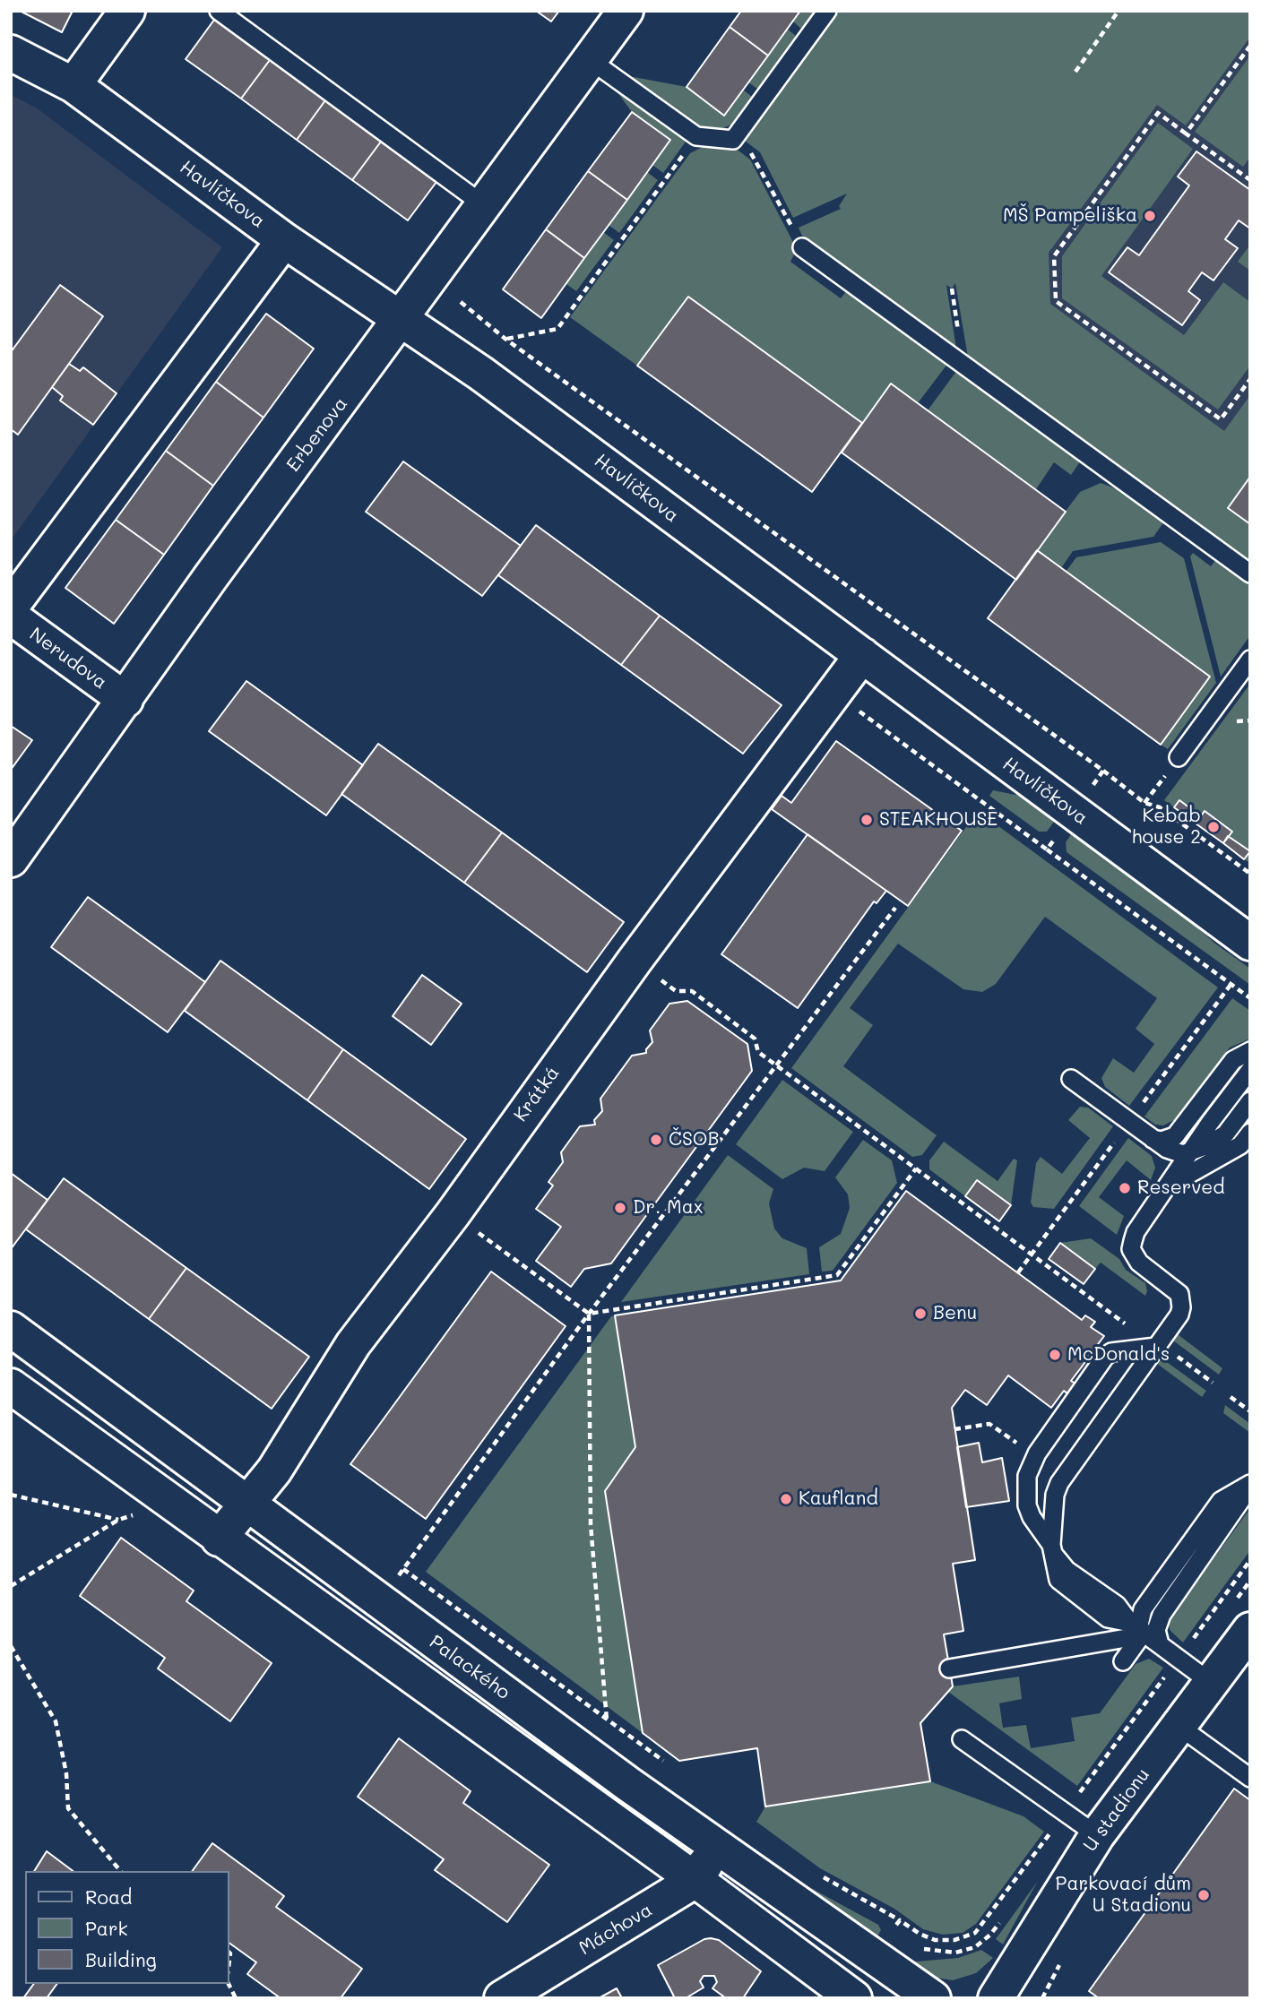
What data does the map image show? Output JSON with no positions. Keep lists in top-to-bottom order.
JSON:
{
  "streets": {
    "street": [
      "Havlíčkova",
      "Erbenova",
      "Nerudova",
      "Krátká",
      "Palackého",
      "U stadionu",
      "Máchova"
    ]
  },
  "crossings": [
    ["Havlíčkova", "Erbenova"],
    ["Havlíčkova", "Krátká"],
    ["Erbenova", "Nerudova"],
    ["Krátká", "Palackého"],
    ["Palackého", "Máchova"]
  ],
  "places": [
    "MŠ Pampeliška",
    "STEAKHOUSE",
    "Kebab house 2",
    "ČSOB",
    "Reserved",
    "Dr. Max",
    "Benu",
    "McDonald's",
    "Kaufland",
    "Parkovací dům U Stadionu"
  ],
  "legend": ["Road", "Park", "Building"]
}
